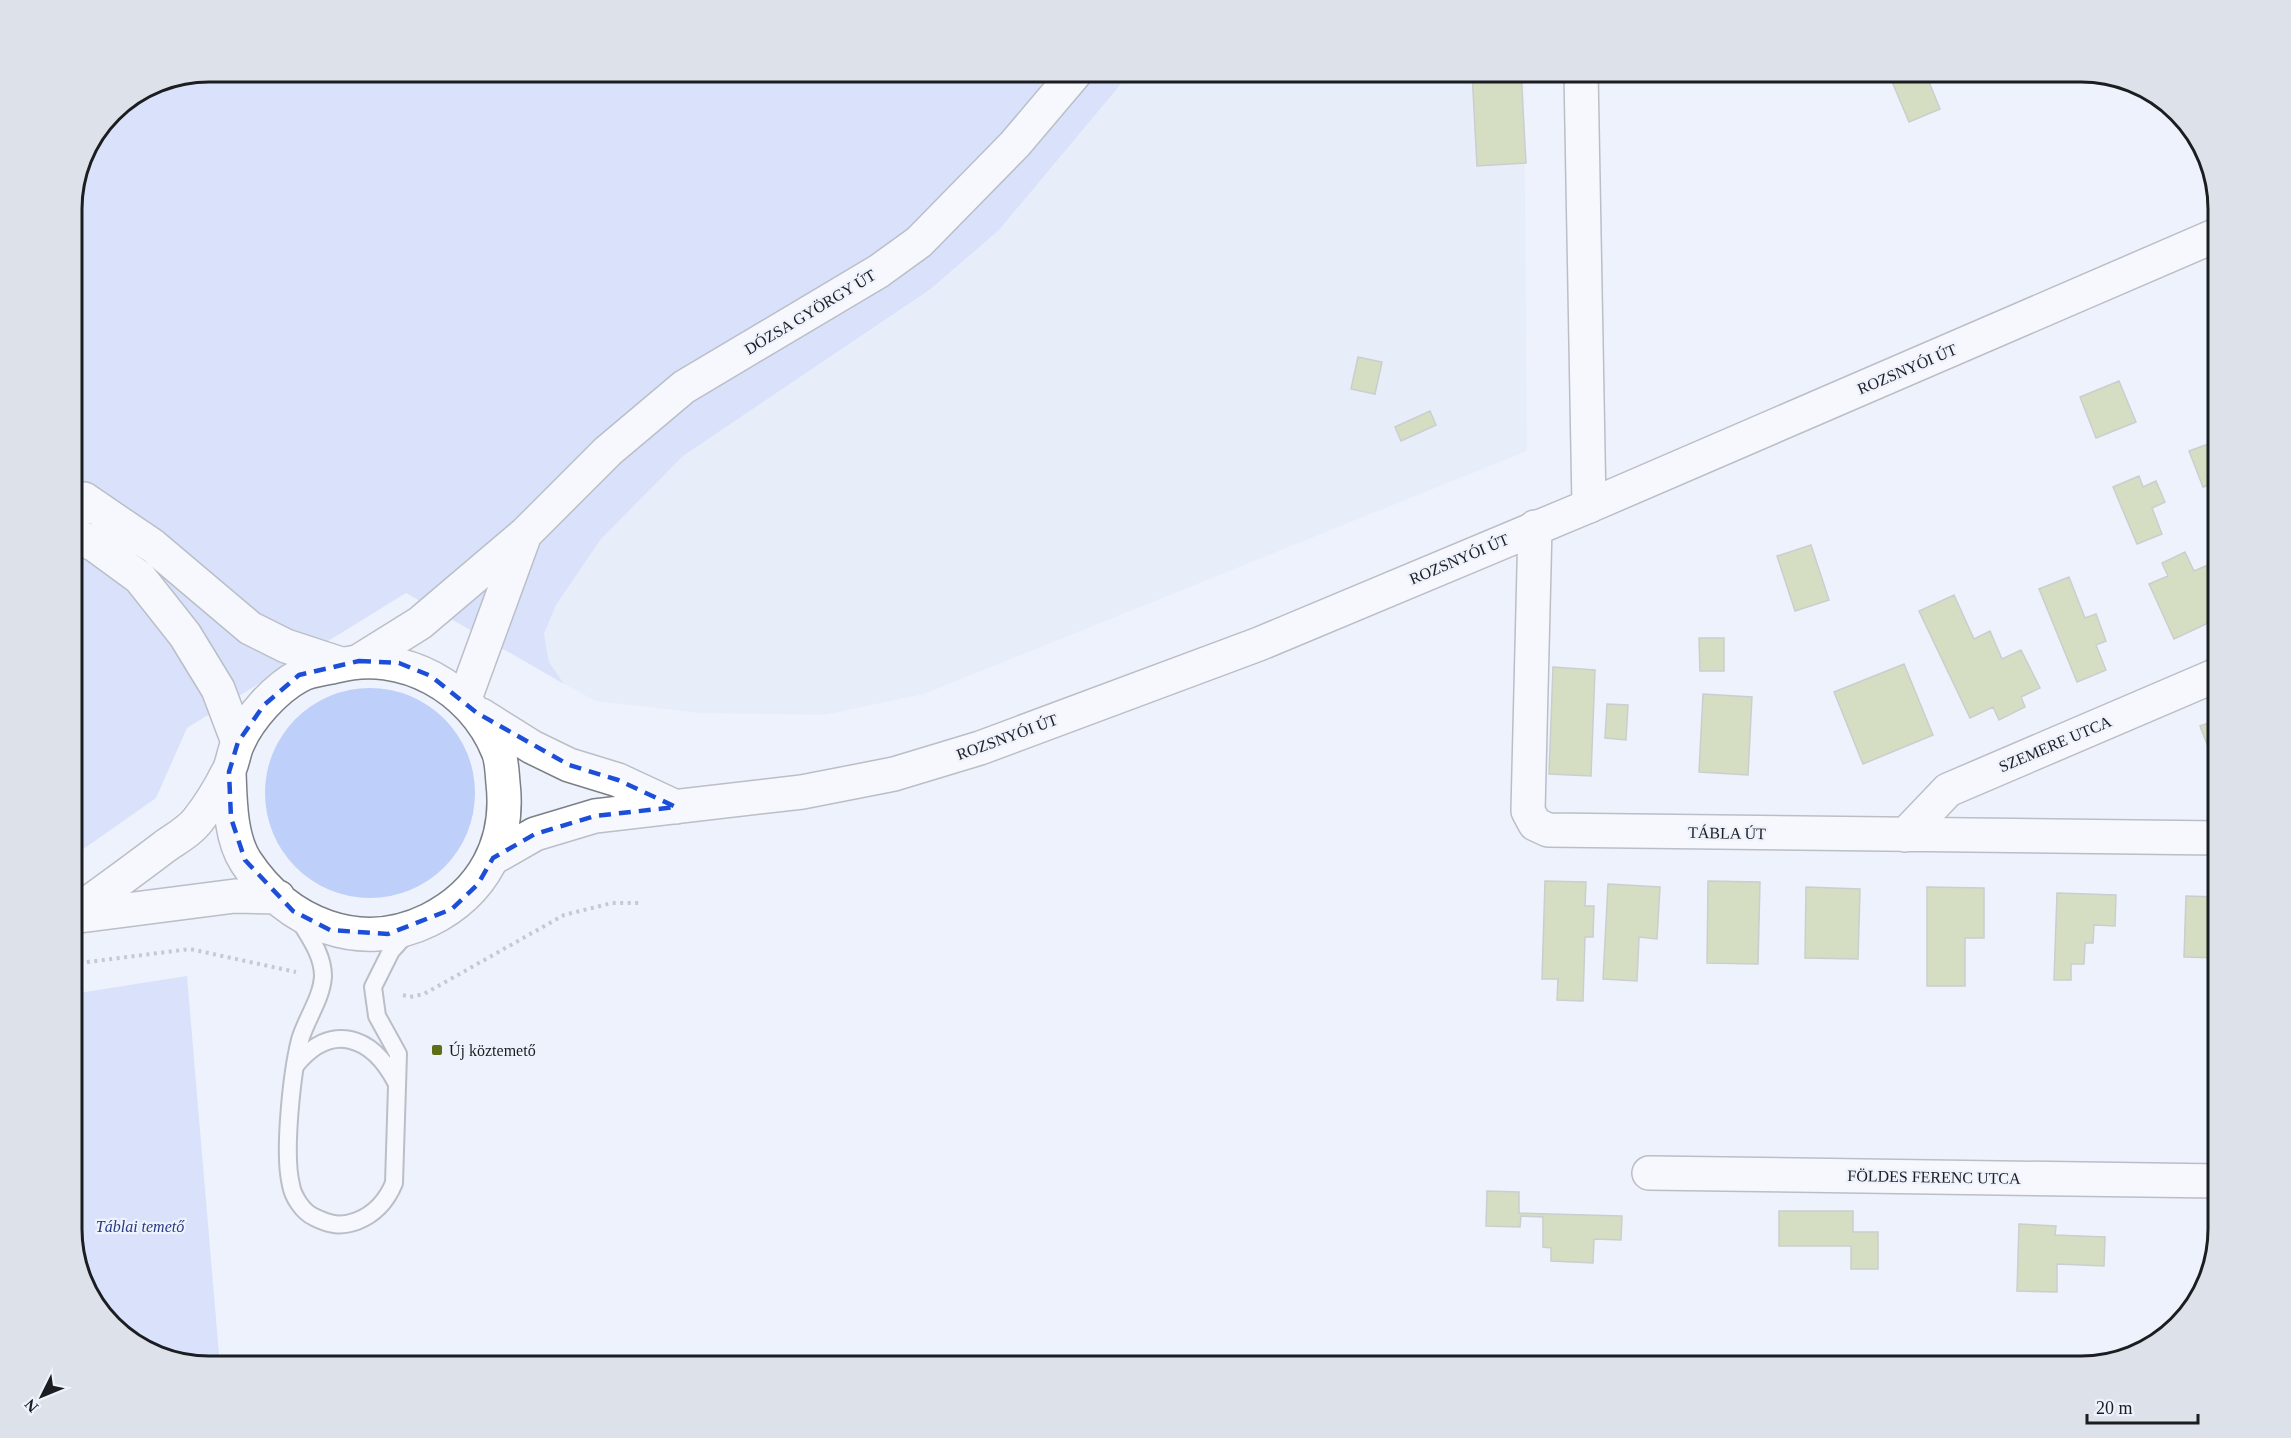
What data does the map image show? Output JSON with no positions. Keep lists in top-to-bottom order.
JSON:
{
  "streets": {
    "main road": [
      "DÓZSA GYÖRGY ÚT",
      "ROZSNYÓI ÚT",
      "SZEMERE UTCA",
      "TÁBLA ÚT",
      "FÖLDES FERENC UTCA"
    ]
  },
  "crossings": [
    ["ROZSNYÓI ÚT", "TÁBLA ÚT"],
    ["SZEMERE UTCA", "TÁBLA ÚT"]
  ],
  "parks": ["Táblai temető"],
  "places": {
    "transit": ["Új köztemető"]
  },
  "scale_bar": "20 m",
  "north": "bottom left"
}
